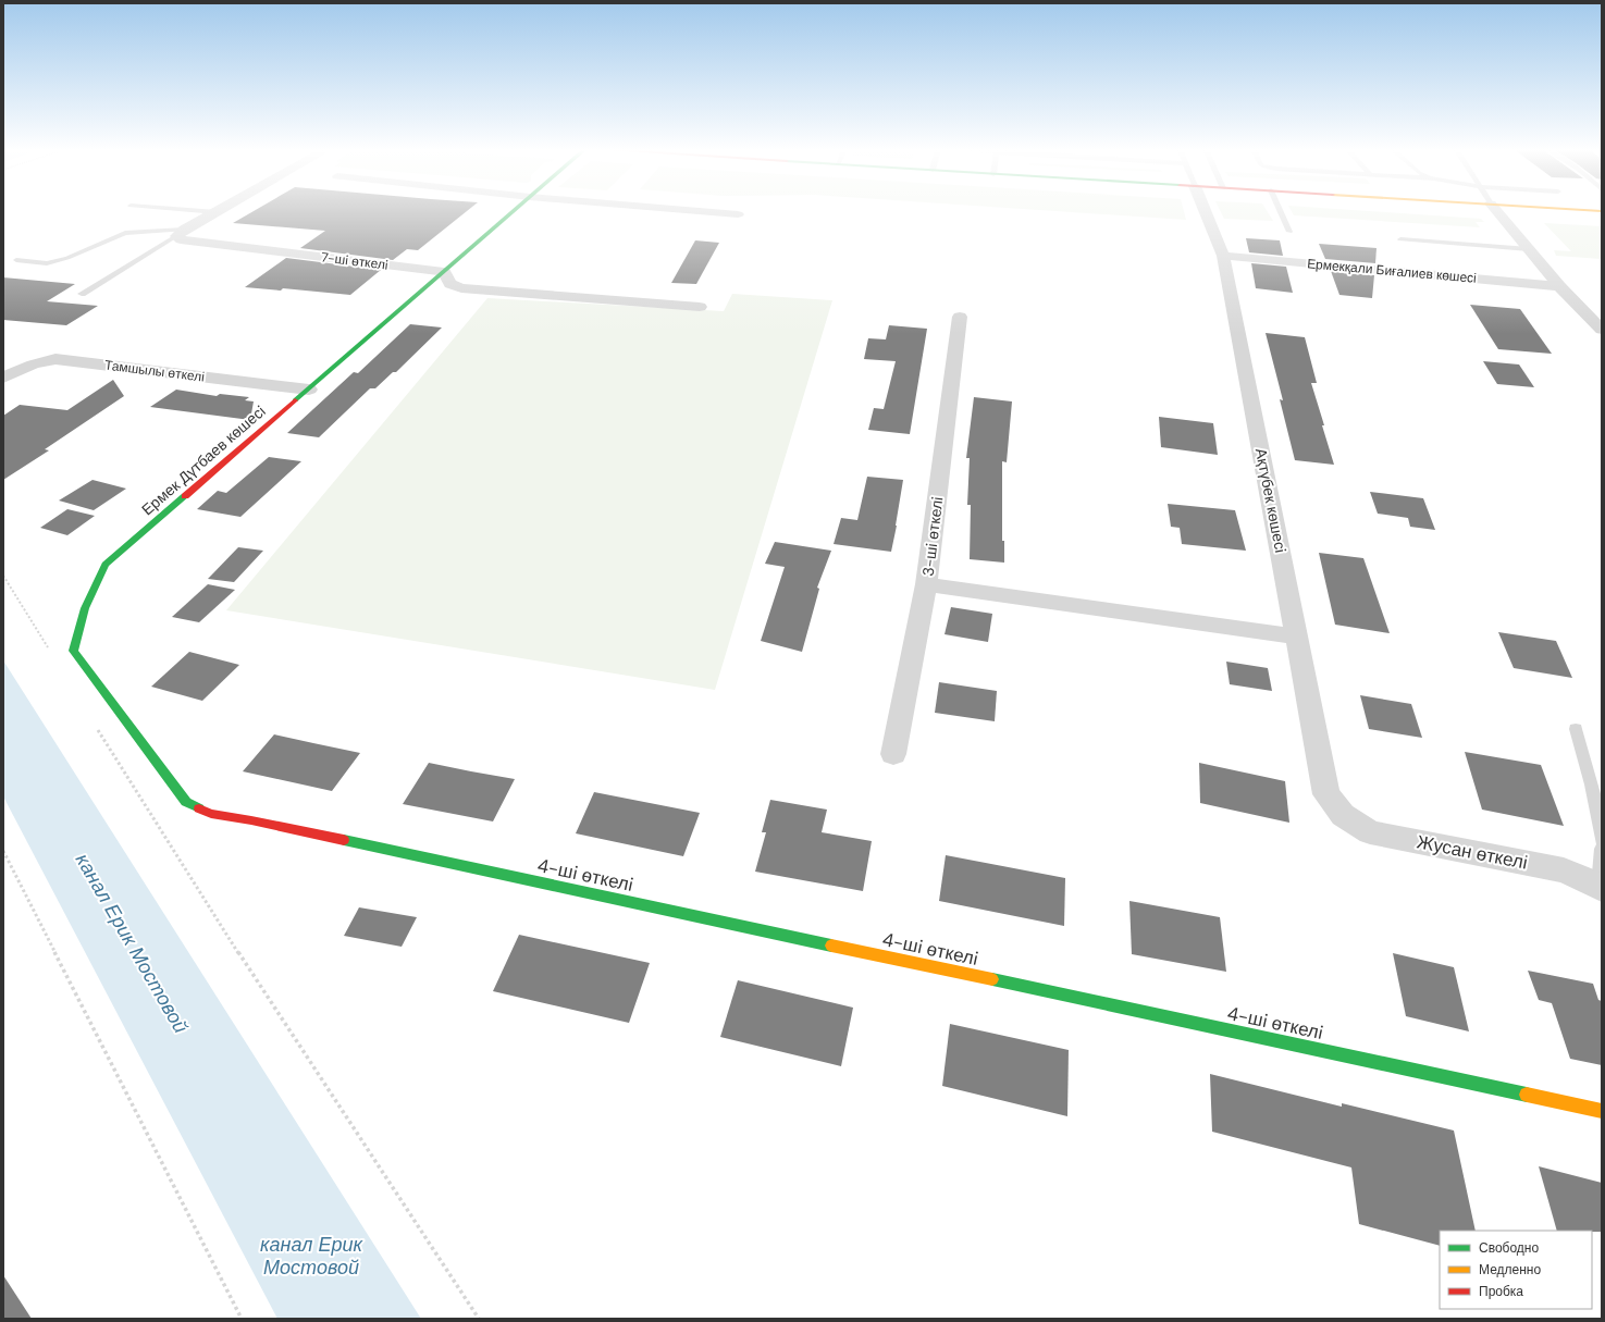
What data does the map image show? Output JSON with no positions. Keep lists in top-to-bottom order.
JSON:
{
  "streets": {
    "street": [
      "7-шi өткелi",
      "Ермекқали Биғалиев көшесі",
      "Тамшылы өткелі",
      "Ермек Дүтбаев көшесi",
      "Ақтүбек көшесi",
      "3-шi өткелi",
      "Жусан өткелі",
      "4-шi өткелi"
    ]
  },
  "crossings": [
    ["7-шi өткелi", "Ермек Дүтбаев көшесi"],
    ["Ермекқали Биғалиев көшесі", "Ақтүбек көшесi"],
    ["Тамшылы өткелі", "Ермек Дүтбаев көшесi"],
    ["Ермек Дүтбаев көшесi", "4-шi өткелi"],
    ["Ақтүбек көшесi", "Жусан өткелі"]
  ],
  "water": ["канал Ерик Мостовой"],
  "legend": ["Свободно", "Медленно", "Пробка"]
}
